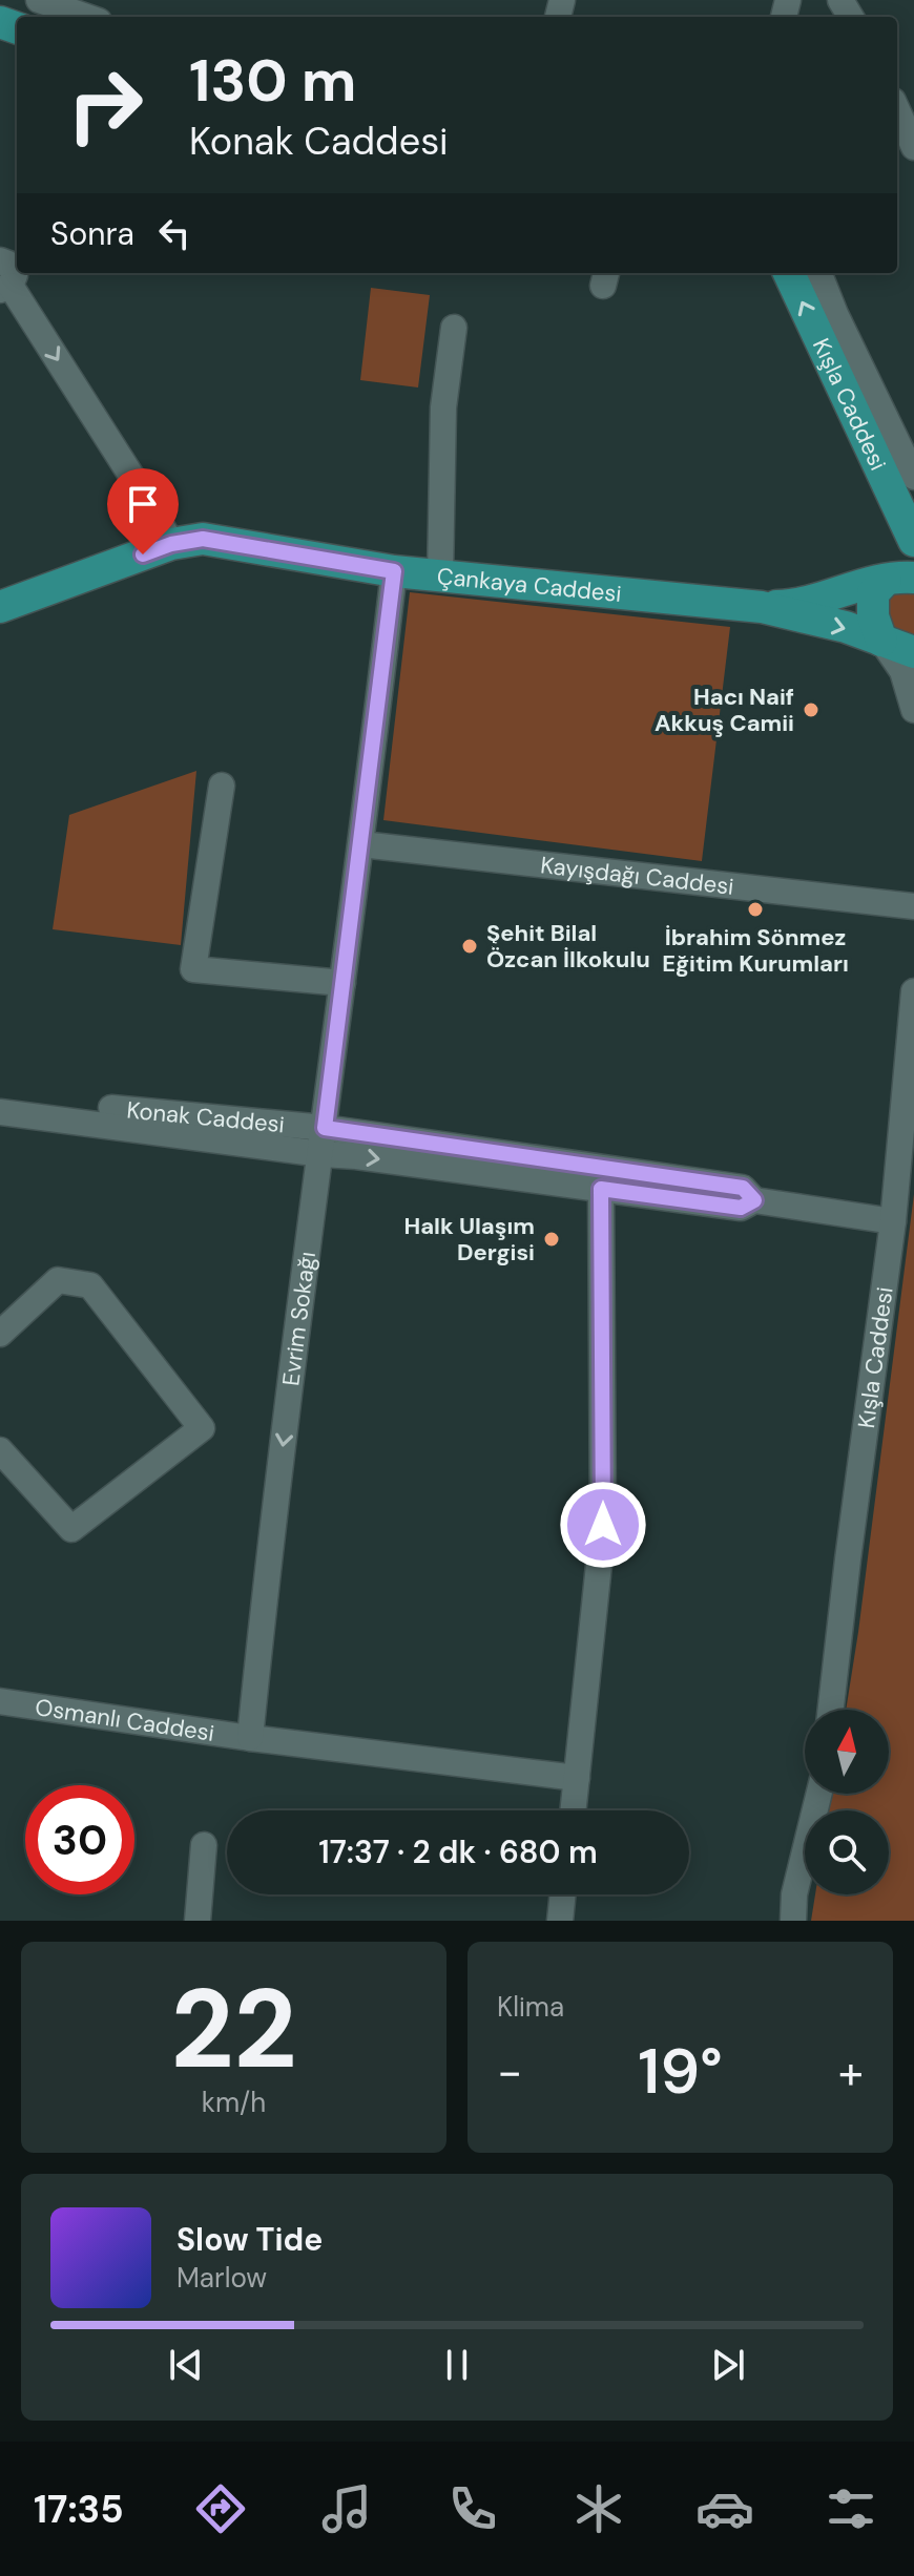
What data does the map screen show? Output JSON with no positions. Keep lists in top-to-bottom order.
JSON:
{
  "streets": {
    "main road": ["Kışla Caddesi", "Çankaya Caddesi"],
    "street": [
      "Kayışdağı Caddesi",
      "Konak Caddesi",
      "Evrim Sokağı",
      "Osmanlı Caddesi"
    ]
  },
  "crossings": [
    ["Kışla Caddesi", "Konak Caddesi"],
    ["Çankaya Caddesi", "Evrim Sokağı"],
    ["Kayışdağı Caddesi", "Evrim Sokağı"],
    ["Konak Caddesi", "Evrim Sokağı"],
    ["Evrim Sokağı", "Osmanlı Caddesi"]
  ],
  "one_way": ["Evrim Sokağı"],
  "places": [
    "Hacı Naif Akkuş Camii",
    "İbrahim Sönmez Eğitim Kurumları",
    "Şehit Bilal Özcan İlkokulu",
    "Halk Ulaşım Dergisi"
  ],
  "north": "top",
  "page": {
    "turn": ["130 m", "Konak Caddesi"],
    "then": "Sonra",
    "limit": "30",
    "trip": "17:37 · 2 dk · 680 m",
    "tile": [
      ["22", "km/h"],
      "Klima"
    ],
    "heat": ["−", "19°", "+"],
    "song": ["Slow Tide", "Marlow"],
    "tabs": "17:35"
  }
}
